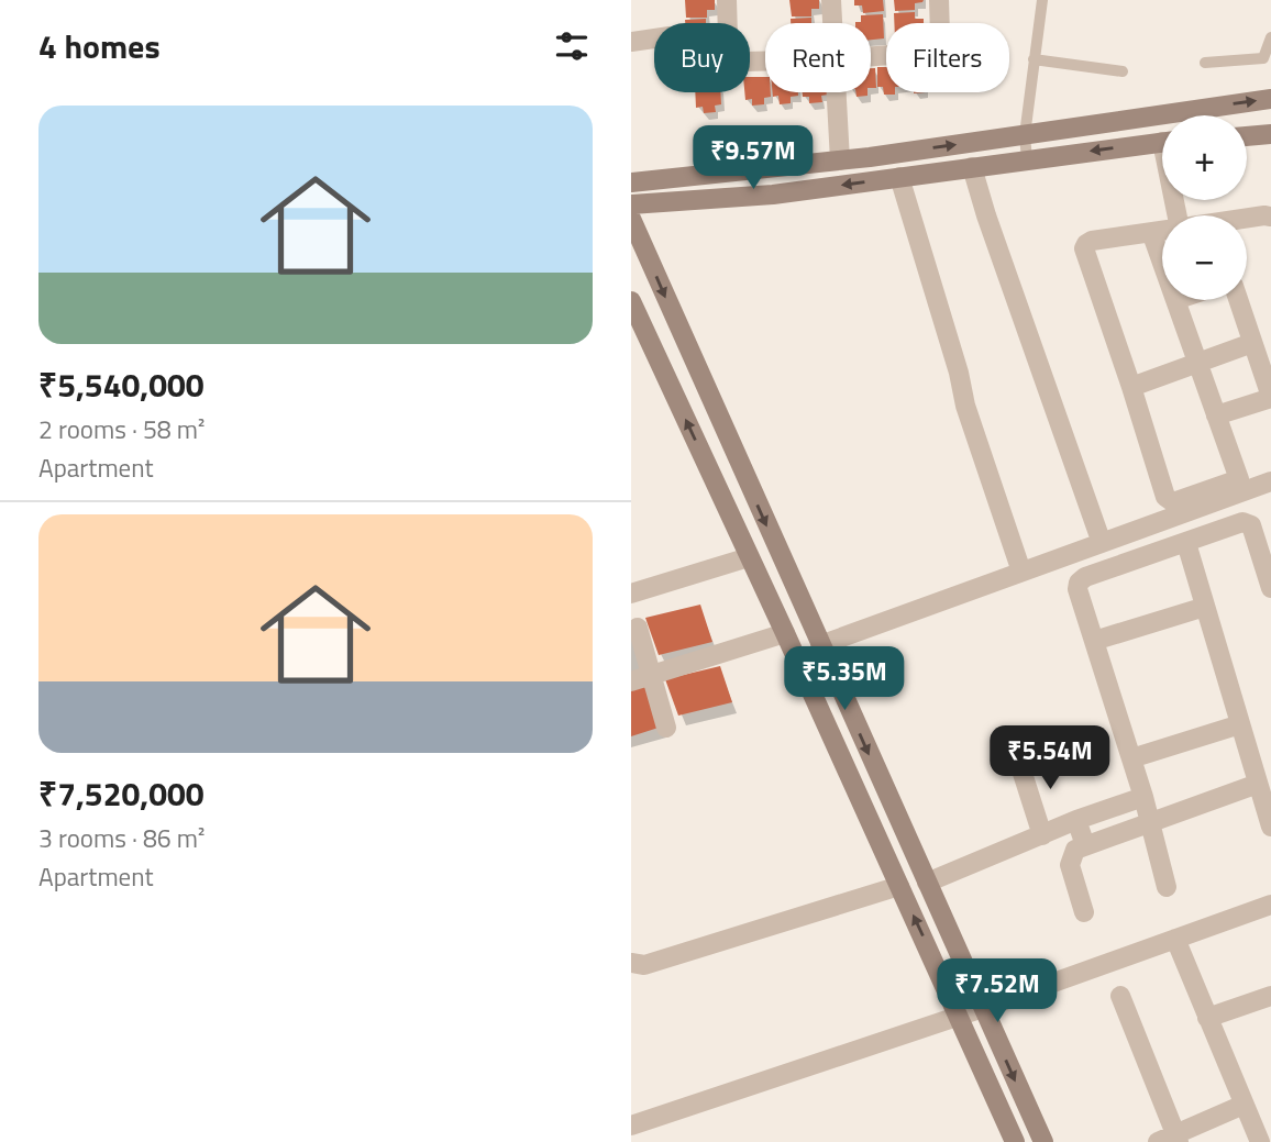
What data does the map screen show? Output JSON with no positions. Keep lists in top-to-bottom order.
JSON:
{
  "page": {
    "heading": "4 homes",
    "chip": ["Buy", "Rent", "Filters"],
    "list": [
      {
        "name": "₹5,540,000",
        "note": "2 rooms · 58 m² · Apartment"
      },
      {
        "name": "₹7,520,000",
        "note": "3 rooms · 86 m² · Apartment"
      }
    ],
    "map_buttons": ["+", "−"],
    "price": [
      "₹9.57M",
      "₹5.35M",
      "₹5.54M",
      "₹7.52M"
    ]
  }
}
